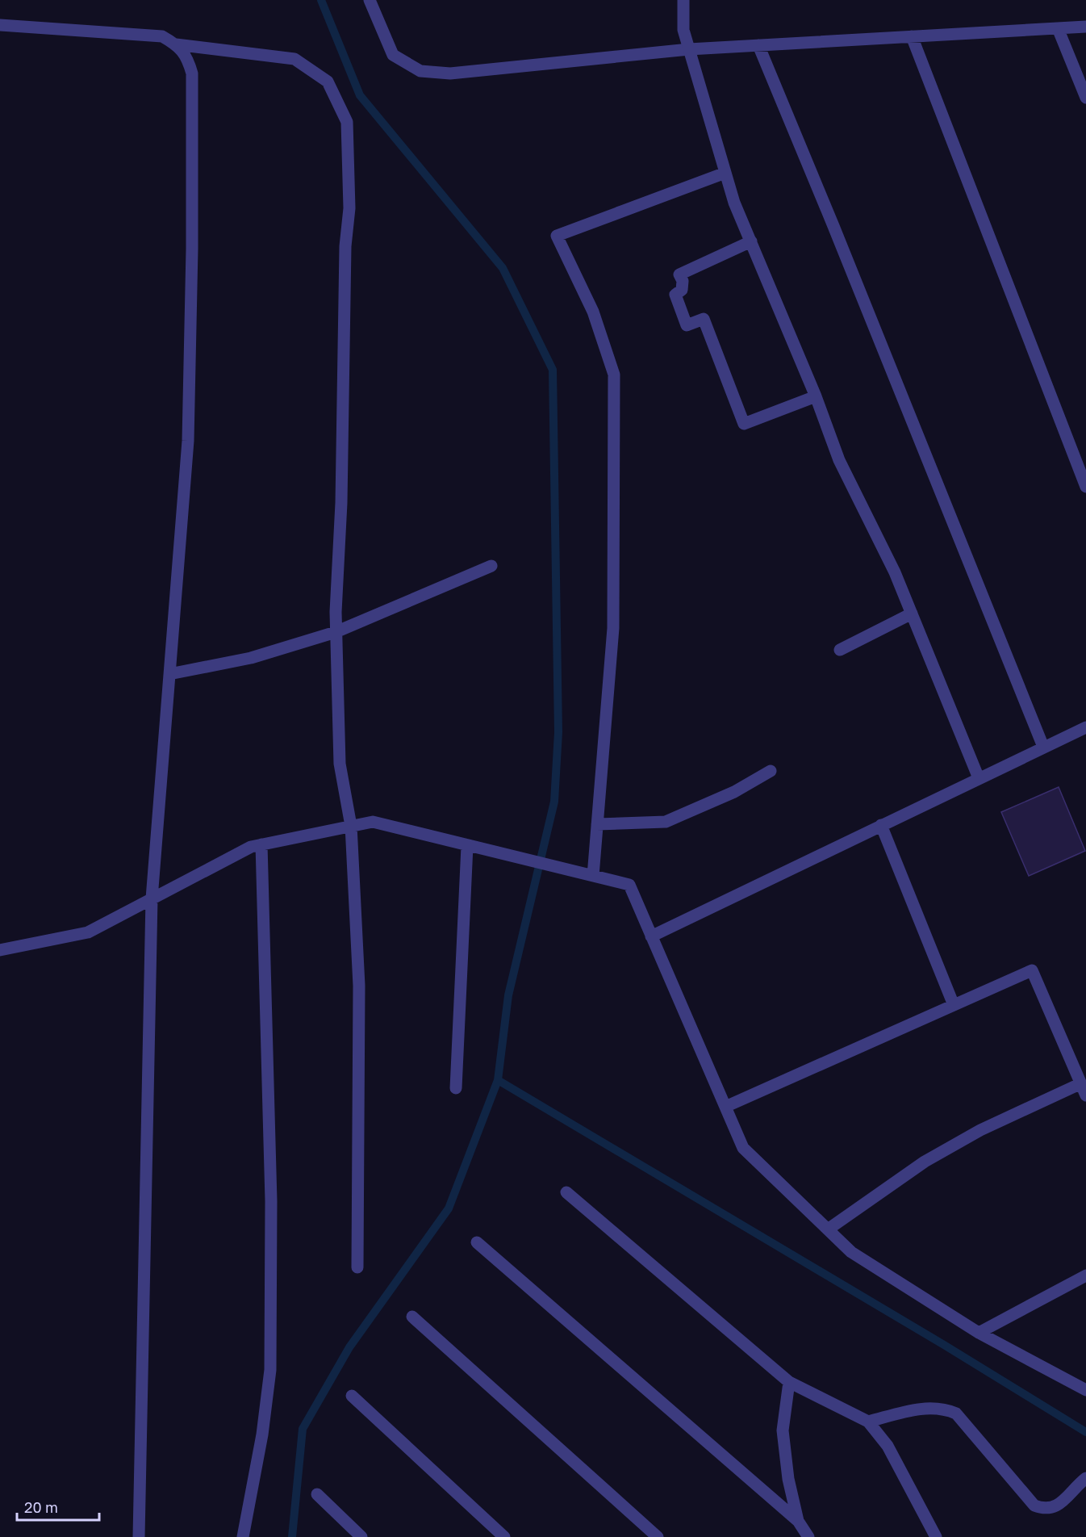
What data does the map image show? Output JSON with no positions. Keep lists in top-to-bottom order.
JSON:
{
  "scale_bar": "20 m"
}
